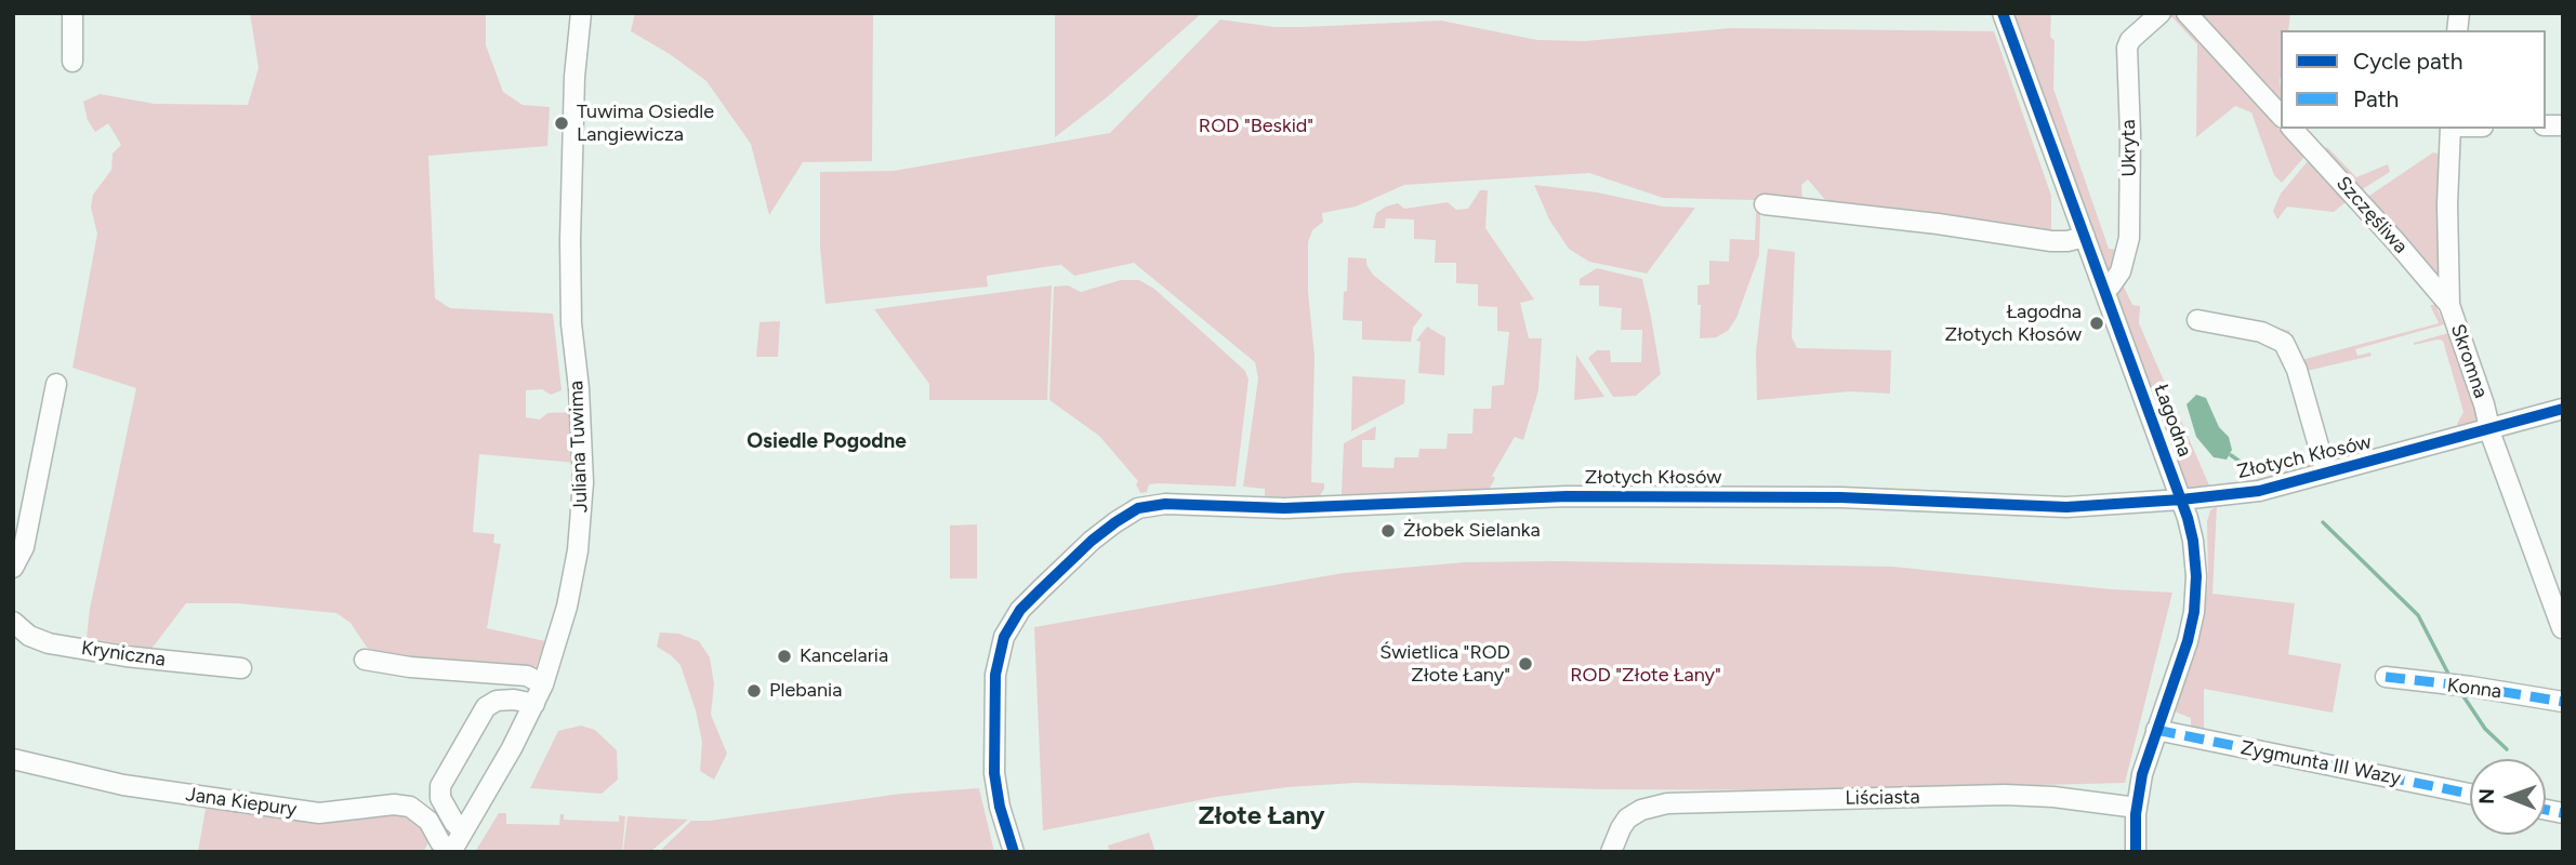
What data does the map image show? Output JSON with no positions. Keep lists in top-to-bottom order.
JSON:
{
  "streets": {
    "street": [
      "Ukryta",
      "Szczęśliwa",
      "Skromna",
      "Łagodna",
      "Juliana Tuwima",
      "Złotych Kłosów",
      "Kryniczna",
      "Konna",
      "Zygmunta III Wazy",
      "Liściasta",
      "Jana Kiepury"
    ]
  },
  "crossings": [
    ["Ukryta", "Łagodna"],
    ["Szczęśliwa", "Skromna"],
    ["Skromna", "Złotych Kłosów"],
    ["Łagodna", "Złotych Kłosów"],
    ["Łagodna", "Zygmunta III Wazy"],
    ["Łagodna", "Liściasta"],
    ["Juliana Tuwima", "Jana Kiepury"]
  ],
  "districts": ["Osiedle Pogodne", "Złote Łany"],
  "parks": ["ROD \"Beskid\"", "ROD \"Złote Łany\""],
  "places": [
    "Tuwima Osiedle Langiewicza",
    "Łagodna Złotych Kłosów",
    "Żłobek Sielanka",
    "Kancelaria",
    "Świetlica \"ROD Złote Łany\"",
    "Plebania"
  ],
  "legend": ["Cycle path", "Path"],
  "north": "left"
}
